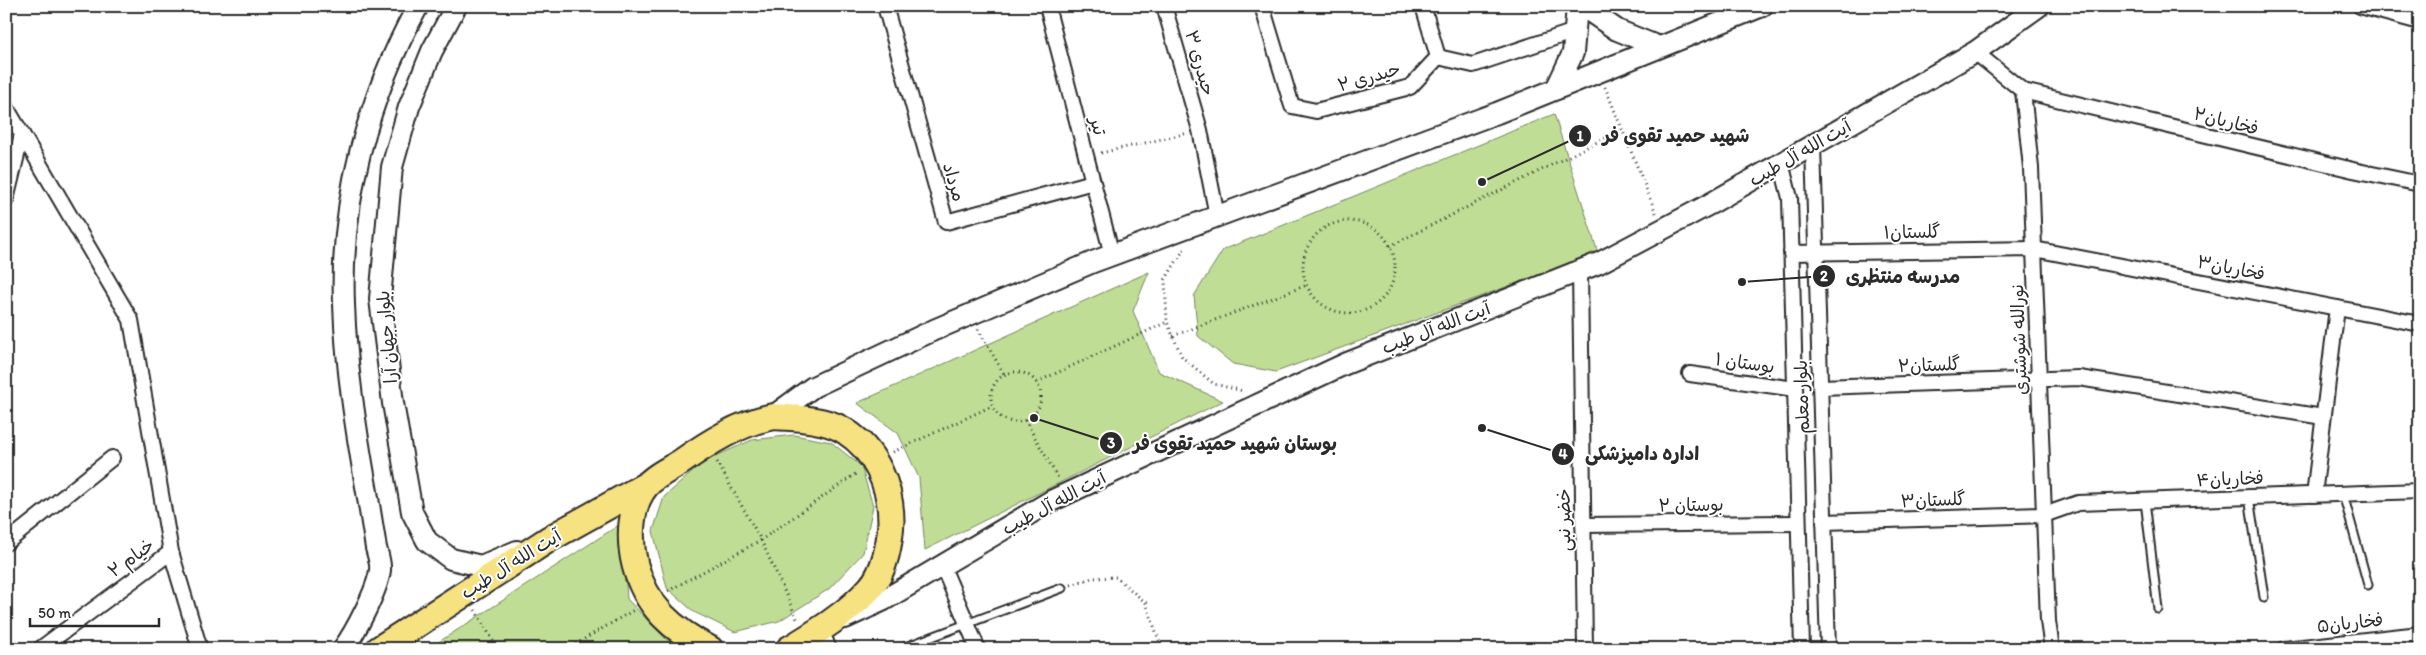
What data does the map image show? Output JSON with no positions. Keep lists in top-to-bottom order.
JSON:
{
  "streets": {
    "highway": ["آیت الله آل طیب"],
    "main road": ["بلوار جهان آرا"],
    "street": [
      "حیدری ۳",
      "حیدری ۲",
      "فخاریان۲",
      "تیر",
      "مرداد",
      "گلستان۱",
      "فخاریان۳",
      "نورالله شوشتری",
      "بوستان ۱",
      "گلستان۲",
      "بلوار معلم",
      "فخاریان۴",
      "گلستان۳",
      "بوستان ۲",
      "خضر نبی",
      "خیام ۲",
      "فخاریان۵"
    ]
  },
  "crossings": [
    ["فخاریان۲", "نورالله شوشتری"],
    ["تیر", "مرداد"],
    ["آیت الله آل طیب", "بلوار جهان آرا"],
    ["آیت الله آل طیب", "بلوار معلم"],
    ["آیت الله آل طیب", "خضر نبی"],
    ["گلستان۱", "فخاریان۳"],
    ["گلستان۱", "نورالله شوشتری"],
    ["گلستان۱", "بلوار معلم"],
    ["فخاریان۳", "نورالله شوشتری"],
    ["نورالله شوشتری", "گلستان۲"],
    ["نورالله شوشتری", "فخاریان۴"],
    ["نورالله شوشتری", "گلستان۳"],
    ["بوستان ۱", "بلوار معلم"],
    ["گلستان۲", "بلوار معلم"],
    ["بلوار معلم", "گلستان۳"],
    ["بلوار معلم", "بوستان ۲"],
    ["فخاریان۴", "گلستان۳"],
    ["بوستان ۲", "خضر نبی"]
  ],
  "places": [
    "شهید حمید تقوی فر",
    "مدرسه منتظری",
    "بوستان شهید حمید تقوی فر",
    "اداره دامپزشکی"
  ],
  "scale_bar": "50 m"
}
